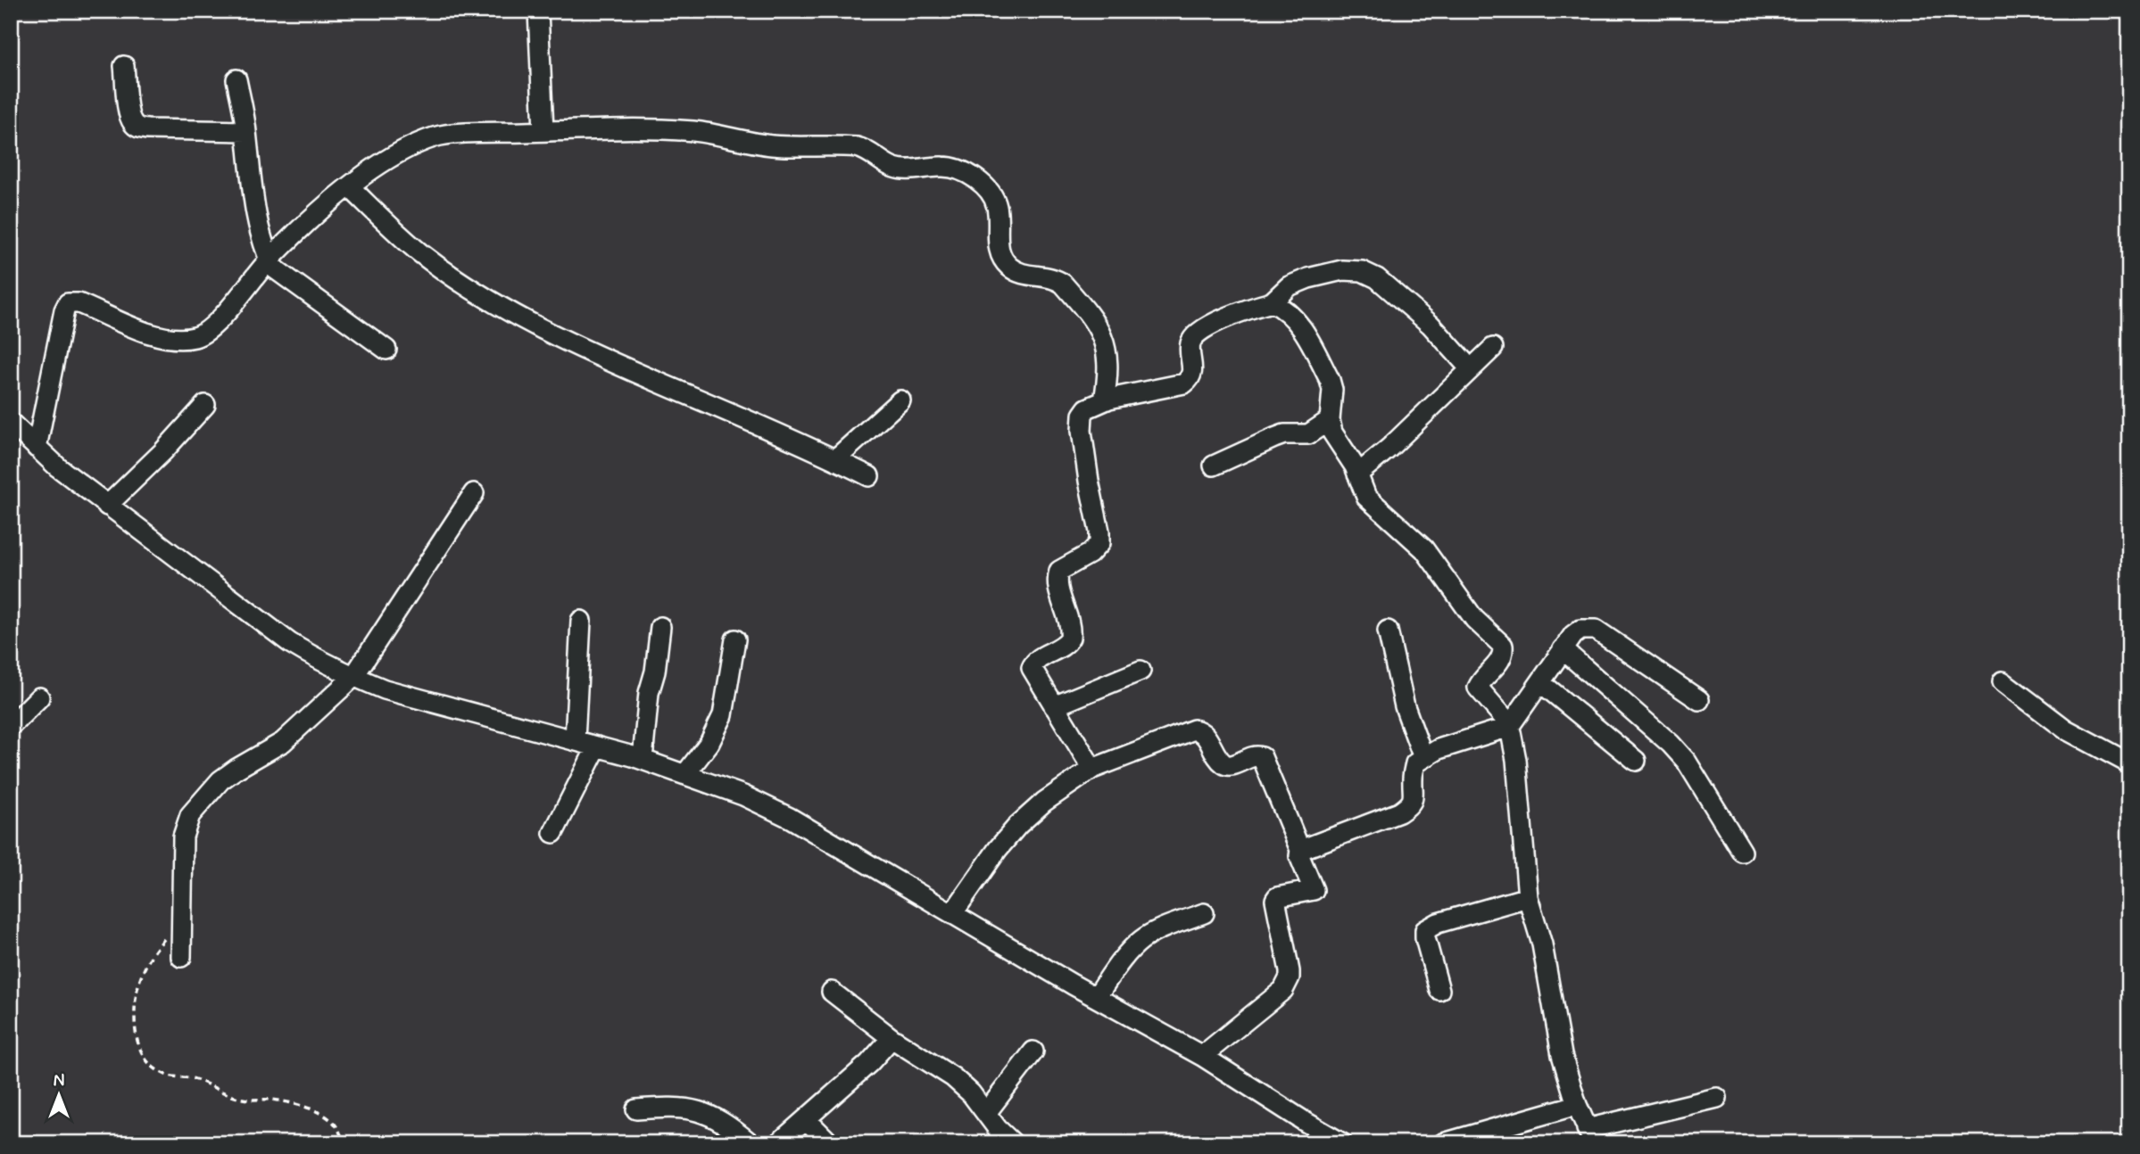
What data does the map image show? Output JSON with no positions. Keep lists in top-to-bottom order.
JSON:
{
  "north": "top"
}
